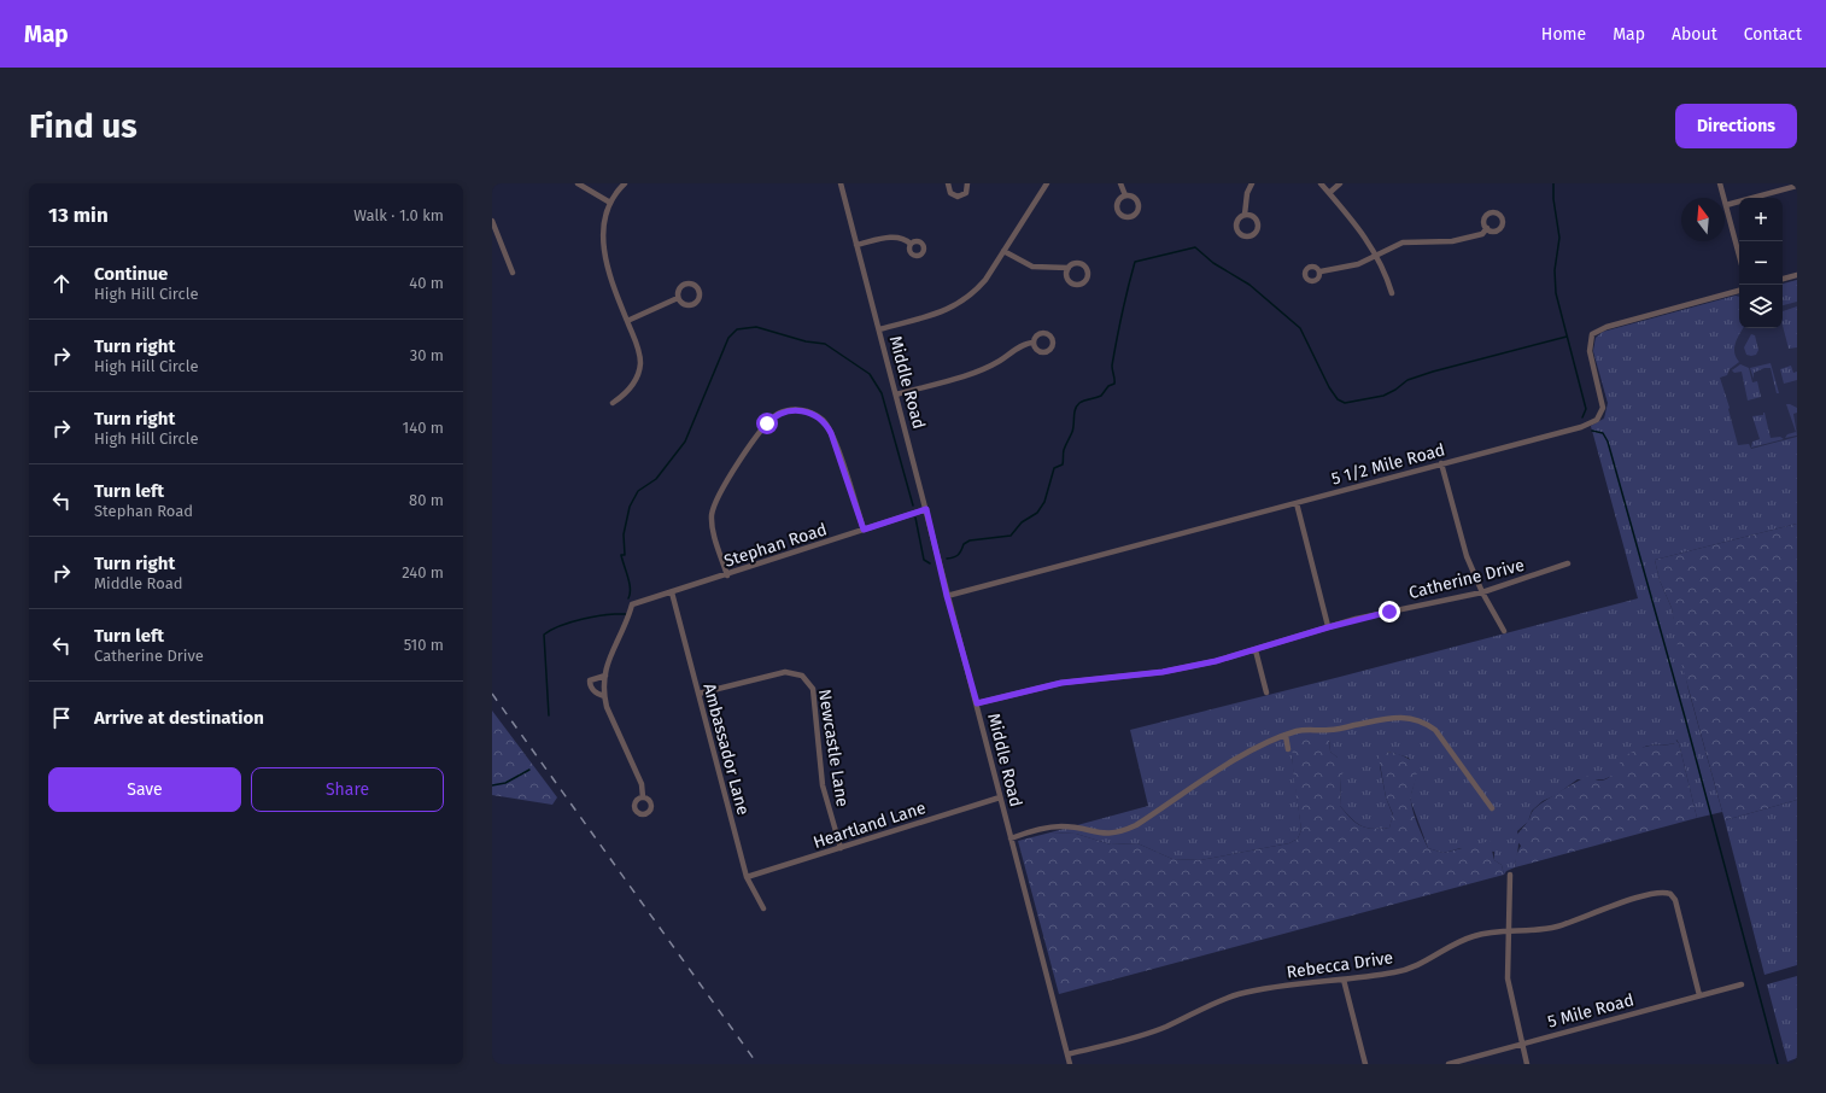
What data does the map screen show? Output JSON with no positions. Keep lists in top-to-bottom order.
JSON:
{
  "streets": {
    "street": [
      "Middle Road",
      "5 1/2 Mile Road",
      "Stephan Road",
      "Catherine Drive",
      "Newcastle Lane",
      "Ambassador Lane",
      "Heartland Lane",
      "Rebecca Drive",
      "5 Mile Road"
    ]
  },
  "crossings": [
    ["Middle Road", "5 1/2 Mile Road"],
    ["Middle Road", "Stephan Road"],
    ["Middle Road", "Catherine Drive"],
    ["Middle Road", "Heartland Lane"],
    ["Middle Road", "Rebecca Drive"],
    ["Stephan Road", "Ambassador Lane"],
    ["Newcastle Lane", "Ambassador Lane"],
    ["Newcastle Lane", "Heartland Lane"],
    ["Ambassador Lane", "Heartland Lane"],
    ["Rebecca Drive", "5 Mile Road"]
  ],
  "north": "top",
  "page": {
    "header": "Map",
    "nav": [
      "Home",
      "Map",
      "About",
      "Contact"
    ],
    "buttons": [
      "Directions",
      ["Save", "Share"]
    ],
    "title": "Find us",
    "heading": ["13 min", "Walk · 1.0 km"],
    "map_buttons": ["+", "−"],
    "list": [
      ["Continue", "High Hill Circle", "40 m"],
      ["Turn right", "High Hill Circle", "30 m"],
      ["Turn right", "High Hill Circle", "140 m"],
      ["Turn left", "Stephan Road", "80 m"],
      ["Turn right", "Middle Road", "240 m"],
      ["Turn left", "Catherine Drive", "510 m"],
      "Arrive at destination"
    ]
  }
}
